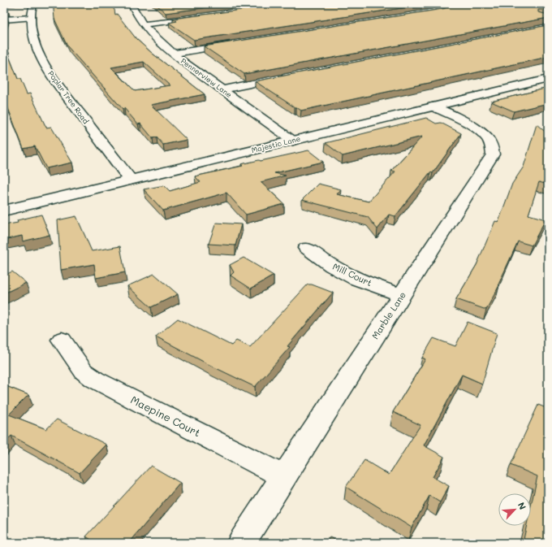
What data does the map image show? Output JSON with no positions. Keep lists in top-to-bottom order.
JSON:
{
  "streets": {
    "street": [
      "Pennerview Lane",
      "Poplar Tree Road",
      "Majestic Lane",
      "Mill Court",
      "Marble Lane",
      "Maepine Court"
    ]
  },
  "crossings": [
    ["Pennerview Lane", "Majestic Lane"],
    ["Poplar Tree Road", "Majestic Lane"],
    ["Majestic Lane", "Marble Lane"],
    ["Mill Court", "Marble Lane"],
    ["Marble Lane", "Maepine Court"]
  ],
  "north": "top right"
}
